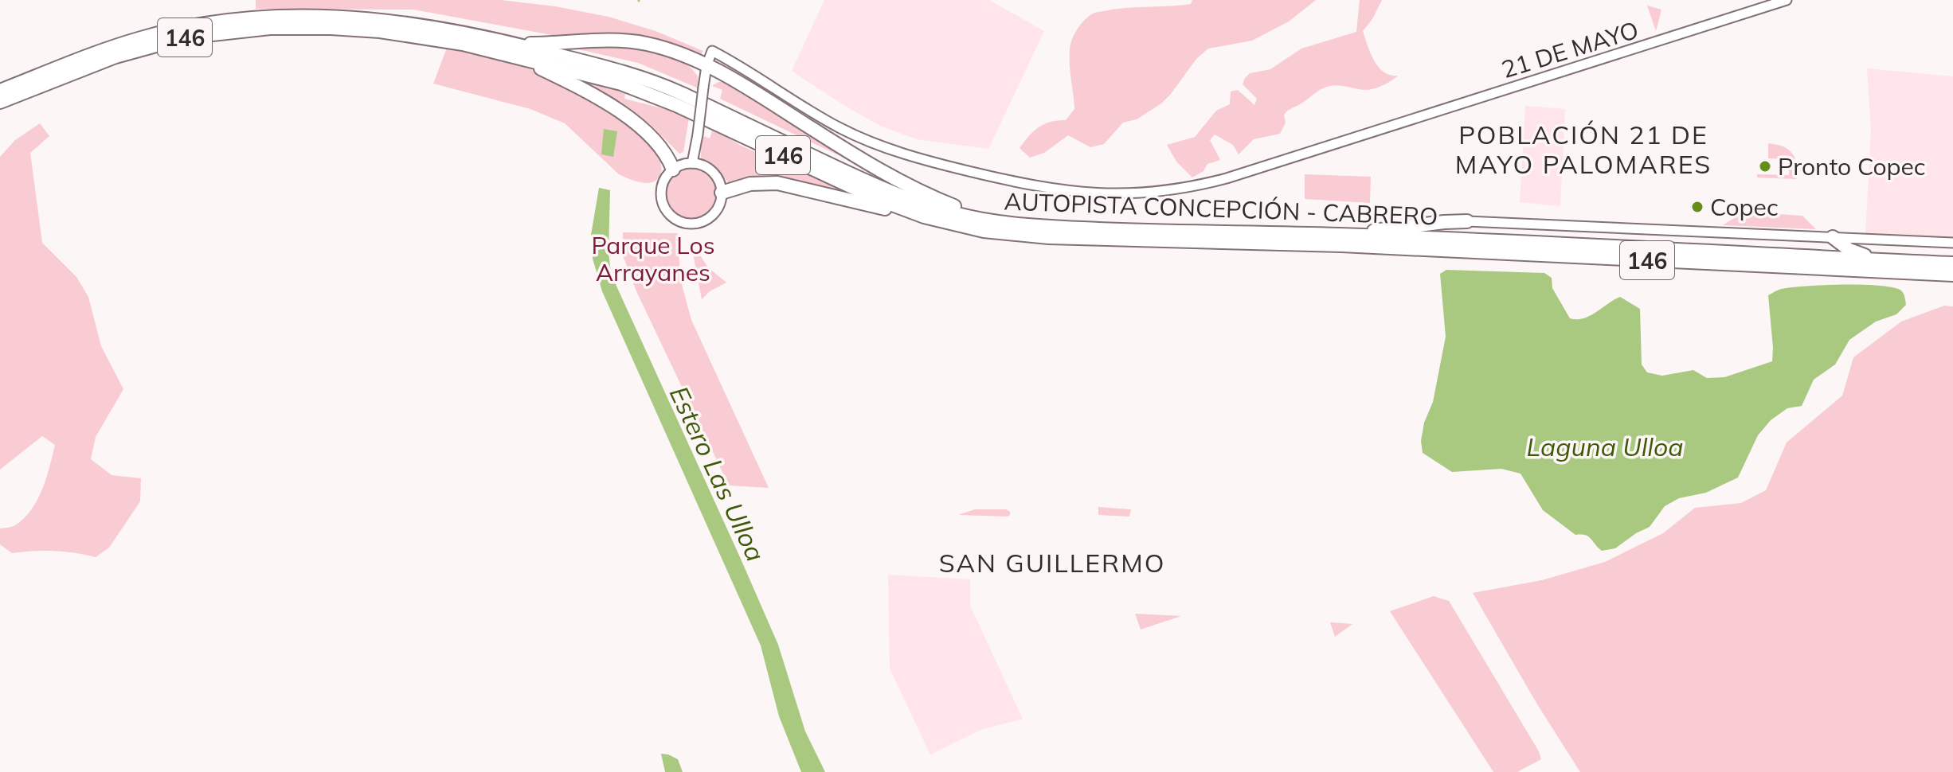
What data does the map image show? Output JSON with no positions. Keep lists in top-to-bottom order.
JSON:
{
  "streets": {
    "highway": ["146", "AUTOPISTA CONCEPCIÓN - CABRERO"],
    "street": ["21 DE MAYO"]
  },
  "districts": ["POBLACIÓN 21 DE MAYO PALOMARES", "SAN GUILLERMO"],
  "water": ["Laguna Ulloa", "Estero Las Ulloa"],
  "parks": ["Parque Los Arrayanes"],
  "places": ["Pronto Copec", "Copec"]
}
